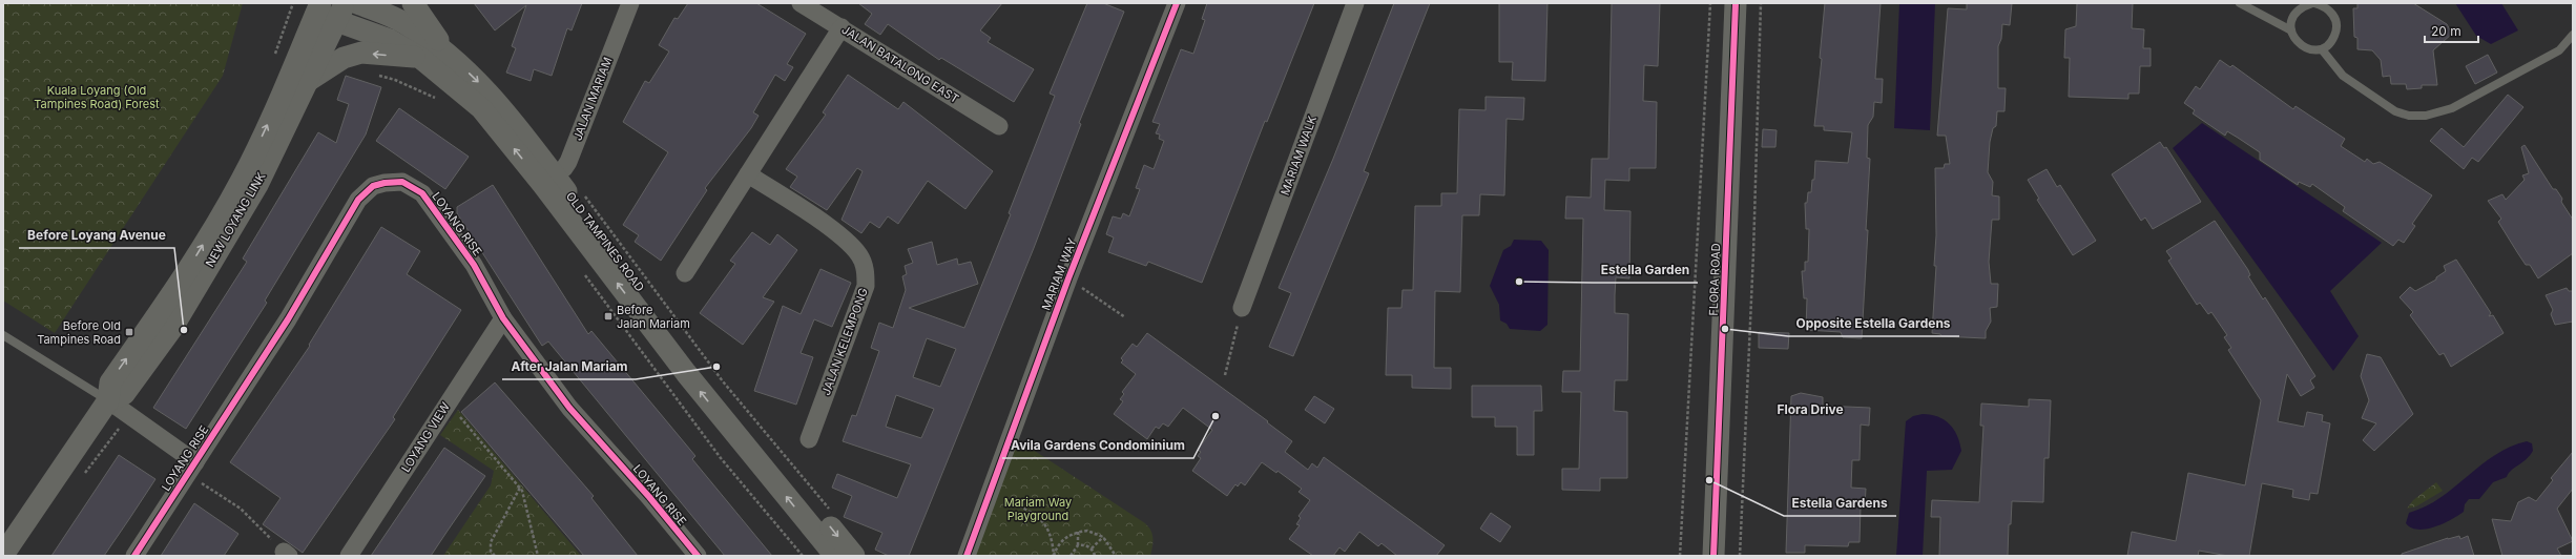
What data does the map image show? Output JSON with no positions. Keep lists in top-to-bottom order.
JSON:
{
  "streets": {
    "street": [
      "JALAN BATALONG EAST",
      "JALAN MARIAM",
      "MARIAM WALK",
      "NEW LOYANG LINK",
      "LOYANG RISE",
      "OLD TAMPINES ROAD",
      "MARIAM WAY",
      "FLORA ROAD",
      "JALAN KELEMPONG",
      "LOYANG VIEW"
    ]
  },
  "crossings": [
    ["JALAN MARIAM", "OLD TAMPINES ROAD"],
    ["NEW LOYANG LINK", "LOYANG RISE"],
    ["NEW LOYANG LINK", "OLD TAMPINES ROAD"],
    ["LOYANG RISE", "LOYANG VIEW"]
  ],
  "districts": ["Flora Drive"],
  "parks": ["Kuala Loyang (Old Tampines Road) Forest", "Mariam Way Playground"],
  "places": {
    "other": [
      "Estella Garden",
      "Opposite Estella Gardens",
      "Before Loyang Avenue",
      "After Jalan Mariam",
      "Avila Gardens Condominium",
      "Estella Gardens"
    ],
    "transit": ["Before Jalan Mariam", "Before Old Tampines Road"]
  },
  "scale_bar": "20 m"
}
